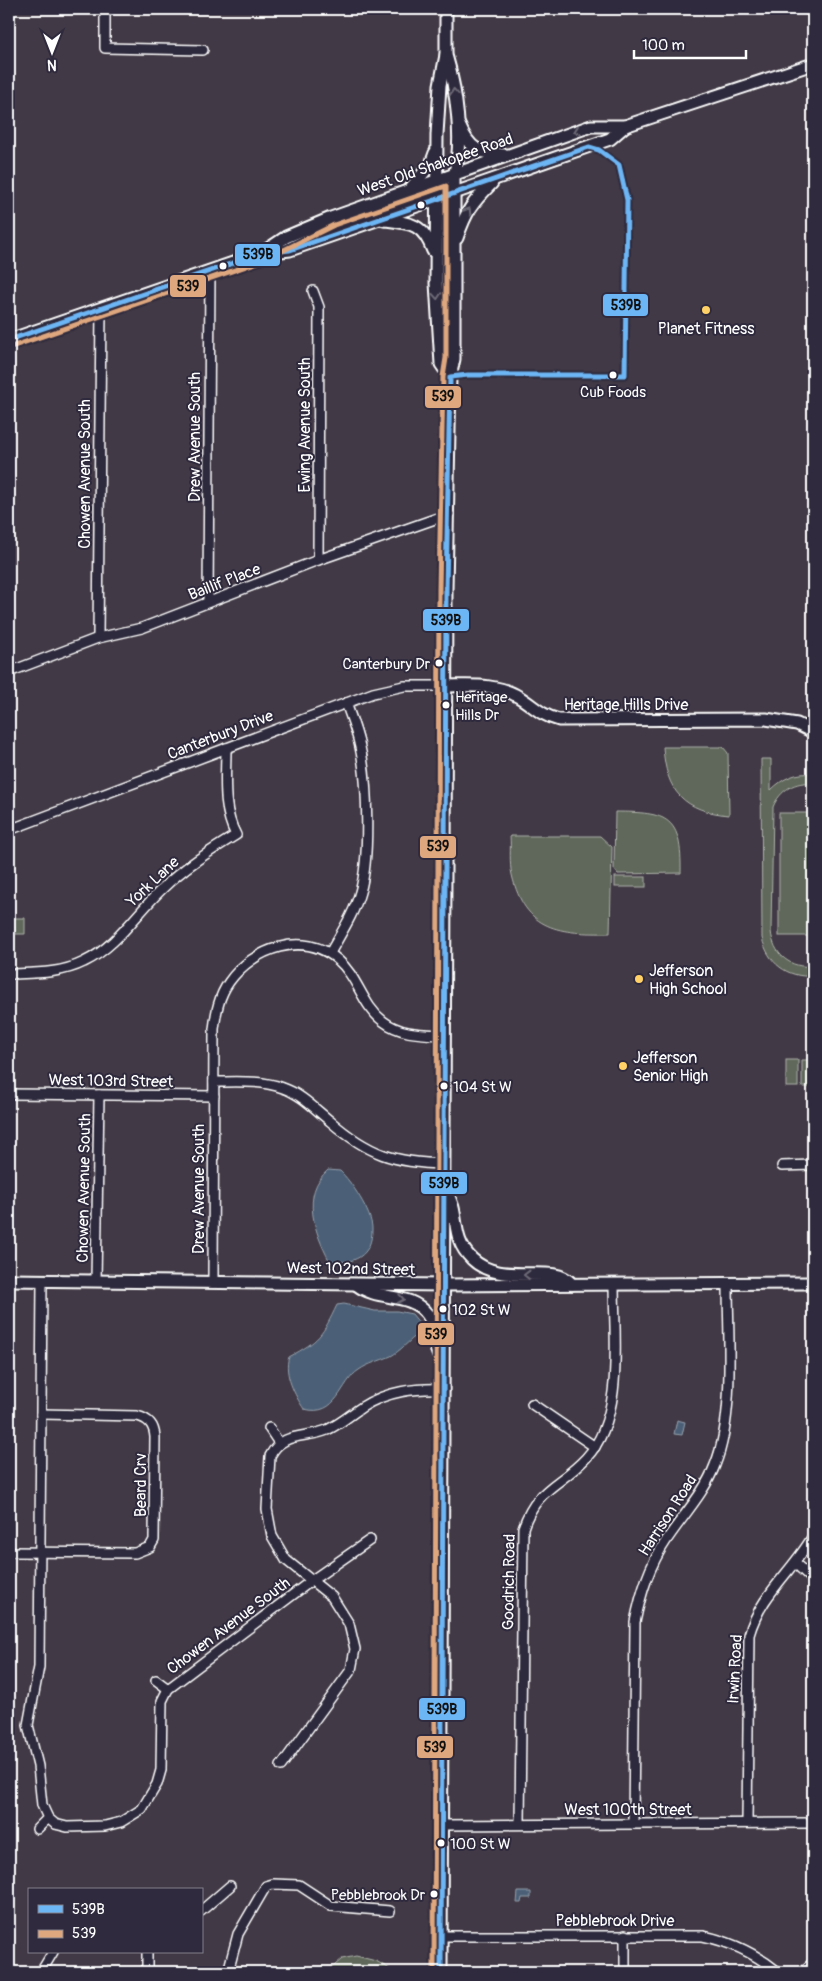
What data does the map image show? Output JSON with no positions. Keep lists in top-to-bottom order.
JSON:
{
  "streets": {
    "main road": ["West Old Shakopee Road", "Heritage Hills Drive", "West 102nd Street"],
    "street": [
      "Ewing Avenue South",
      "Drew Avenue South",
      "Chowen Avenue South",
      "Baillif Place",
      "Canterbury Drive",
      "York Lane",
      "West 103rd Street",
      "Beard Crv",
      "Harrison Road",
      "Goodrich Road",
      "Irwin Road",
      "West 100th Street",
      "Pebblebrook Drive"
    ]
  },
  "crossings": [
    ["West Old Shakopee Road", "Drew Avenue South"],
    ["West Old Shakopee Road", "Chowen Avenue South"],
    ["Ewing Avenue South", "Baillif Place"],
    ["Drew Avenue South", "Baillif Place"],
    ["Drew Avenue South", "West 103rd Street"],
    ["Drew Avenue South", "West 102nd Street"],
    ["Chowen Avenue South", "Baillif Place"],
    ["Chowen Avenue South", "West 103rd Street"],
    ["Chowen Avenue South", "West 102nd Street"],
    ["Heritage Hills Drive", "Canterbury Drive"],
    ["Canterbury Drive", "York Lane"],
    ["West 102nd Street", "Harrison Road"],
    ["West 102nd Street", "Goodrich Road"],
    ["Harrison Road", "West 100th Street"],
    ["Goodrich Road", "West 100th Street"],
    ["Irwin Road", "West 100th Street"]
  ],
  "places": [
    "Planet Fitness",
    "Cub Foods",
    "Canterbury Dr",
    "Heritage Hills Dr",
    "Jefferson High School",
    "Jefferson Senior High",
    "104 St W",
    "102 St W",
    "100 St W",
    "Pebblebrook Dr"
  ],
  "lines": ["transit line 539B", "transit line 539"],
  "legend": ["539B", "539"],
  "scale_bar": "100 m",
  "north": "bottom"
}
